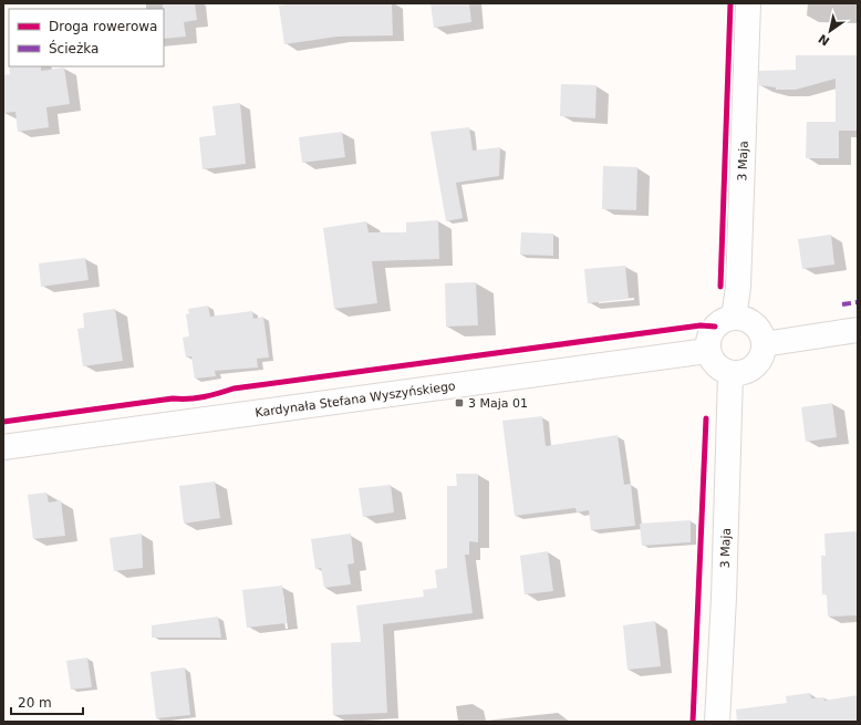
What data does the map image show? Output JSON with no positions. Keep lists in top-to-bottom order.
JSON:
{
  "streets": {
    "street": ["3 Maja", "Kardynała Stefana Wyszyńskiego"]
  },
  "crossings": [
    ["3 Maja", "Kardynała Stefana Wyszyńskiego"]
  ],
  "places": {
    "transit": ["3 Maja 01"]
  },
  "legend": ["Droga rowerowa", "Ścieżka"],
  "scale_bar": "20 m",
  "north": "bottom left"
}
